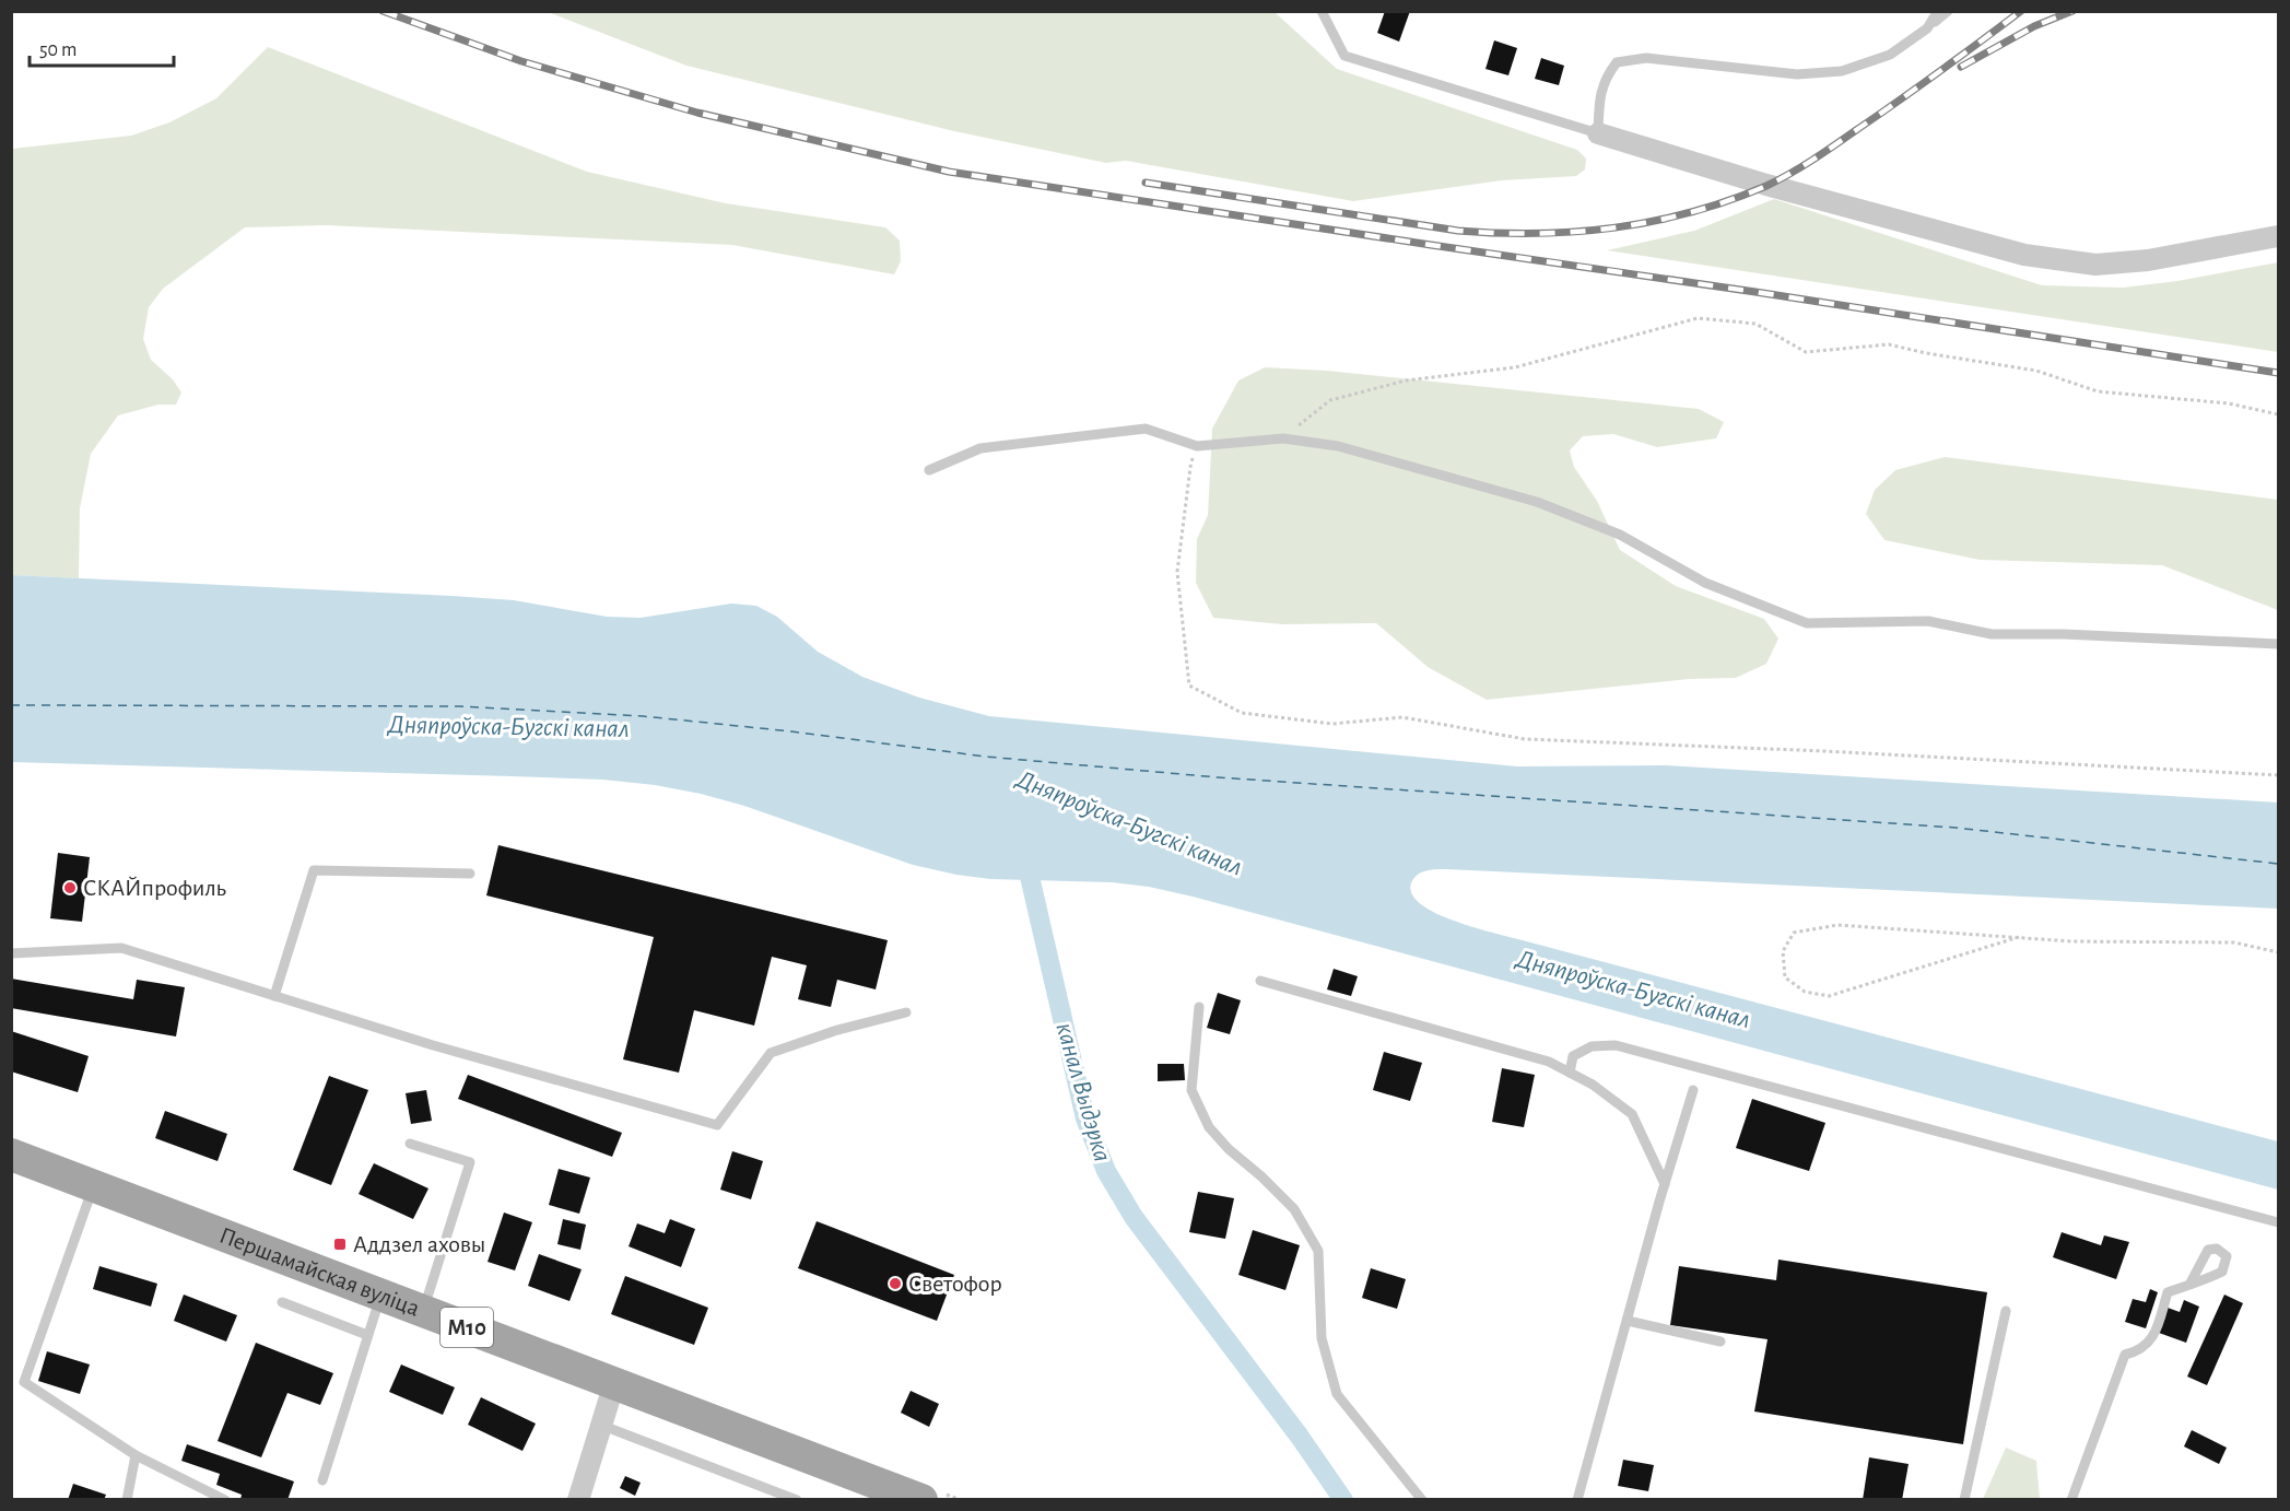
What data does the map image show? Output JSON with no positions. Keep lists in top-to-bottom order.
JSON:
{
  "streets": {
    "main road": ["Першамайская вуліца", "М10"]
  },
  "water": ["Дняпроўска-Бугскі канал", "канал Выдэрка"],
  "places": {
    "other": ["СКАЙпрофиль", "Светофор"],
    "transit": ["Аддзел аховы"]
  },
  "scale_bar": "50 m"
}
